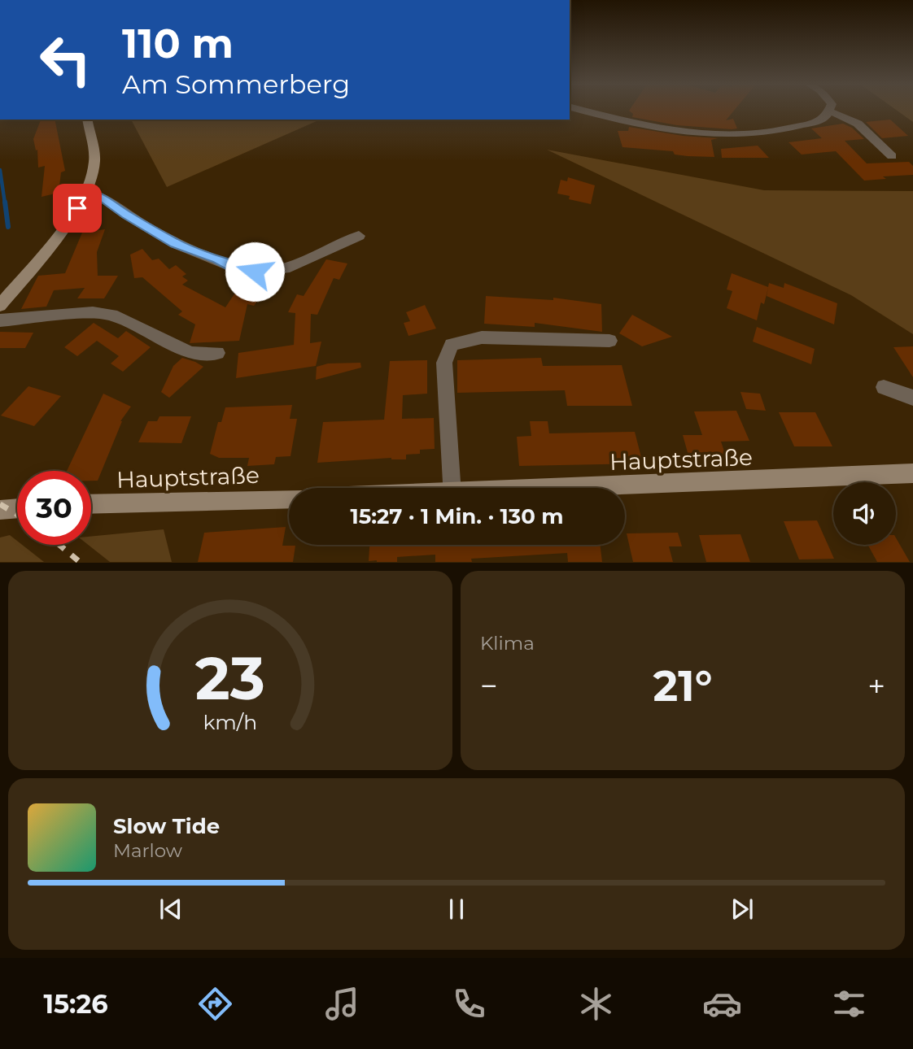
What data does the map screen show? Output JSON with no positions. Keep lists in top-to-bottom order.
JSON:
{
  "streets": {
    "main road": ["Hauptstraße"]
  },
  "page": {
    "turn": ["110 m", "Am Sommerberg"],
    "limit": "30",
    "trip": "15:27 · 1 Min. · 130 m",
    "tile": "Klima",
    "heat": ["−", "21°", "+"],
    "song": ["Slow Tide", "Marlow"],
    "tabs": "15:26",
    "gauge": ["23", "km/h"]
  }
}
